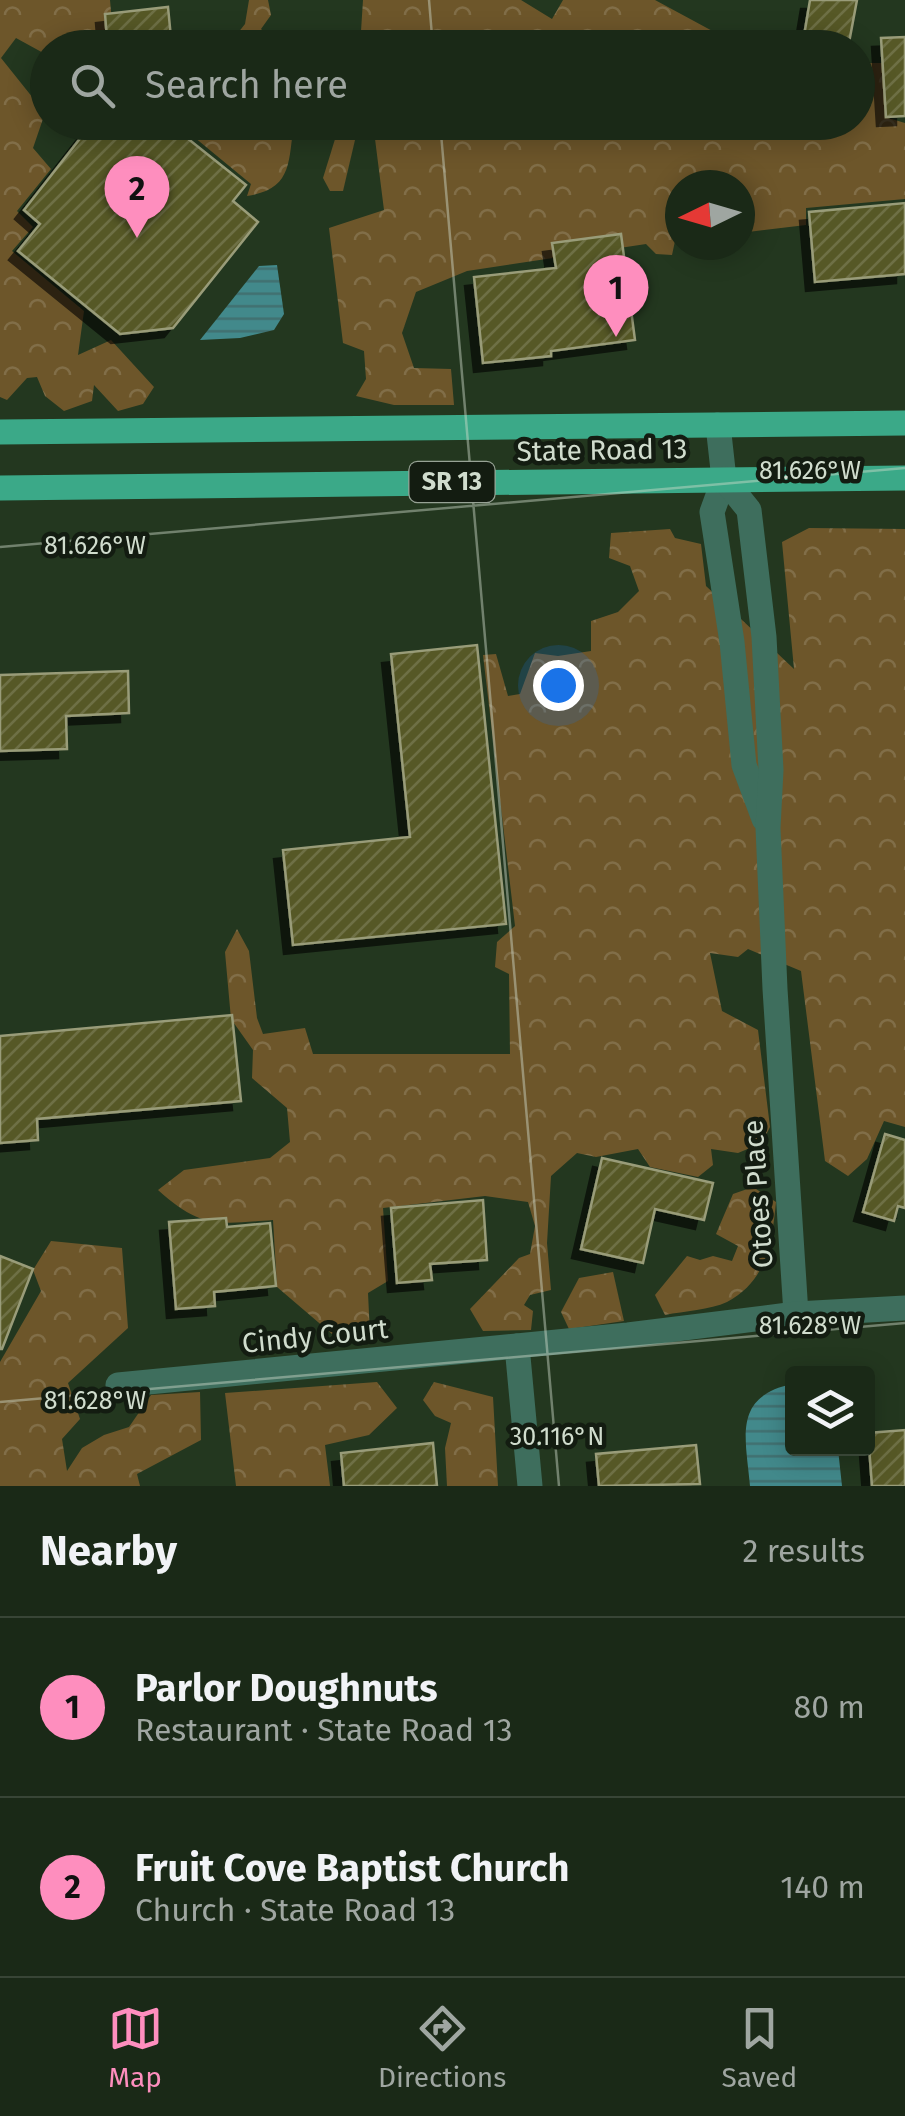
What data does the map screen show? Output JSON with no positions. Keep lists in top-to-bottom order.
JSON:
{
  "streets": {
    "main road": ["State Road 13", "SR 13"],
    "street": ["Otoes Place", "Cindy Court"]
  },
  "crossings": [
    ["State Road 13", "Otoes Place"]
  ],
  "north": "left",
  "page": {
    "search": "Search here",
    "pins": ["2", "1"],
    "heading": ["Nearby", "2 results"],
    "list": [
      {
        "mark": "1",
        "name": "Parlor Doughnuts",
        "note": "Restaurant · State Road 13",
        "value": "80 m"
      },
      {
        "mark": "2",
        "name": "Fruit Cove Baptist Church",
        "note": "Church · State Road 13",
        "value": "140 m"
      }
    ],
    "nav": ["Map", "Directions", "Saved"]
  },
  "coordinates": ["81.626°W", "81.628°W", "30.116°N"]
}
